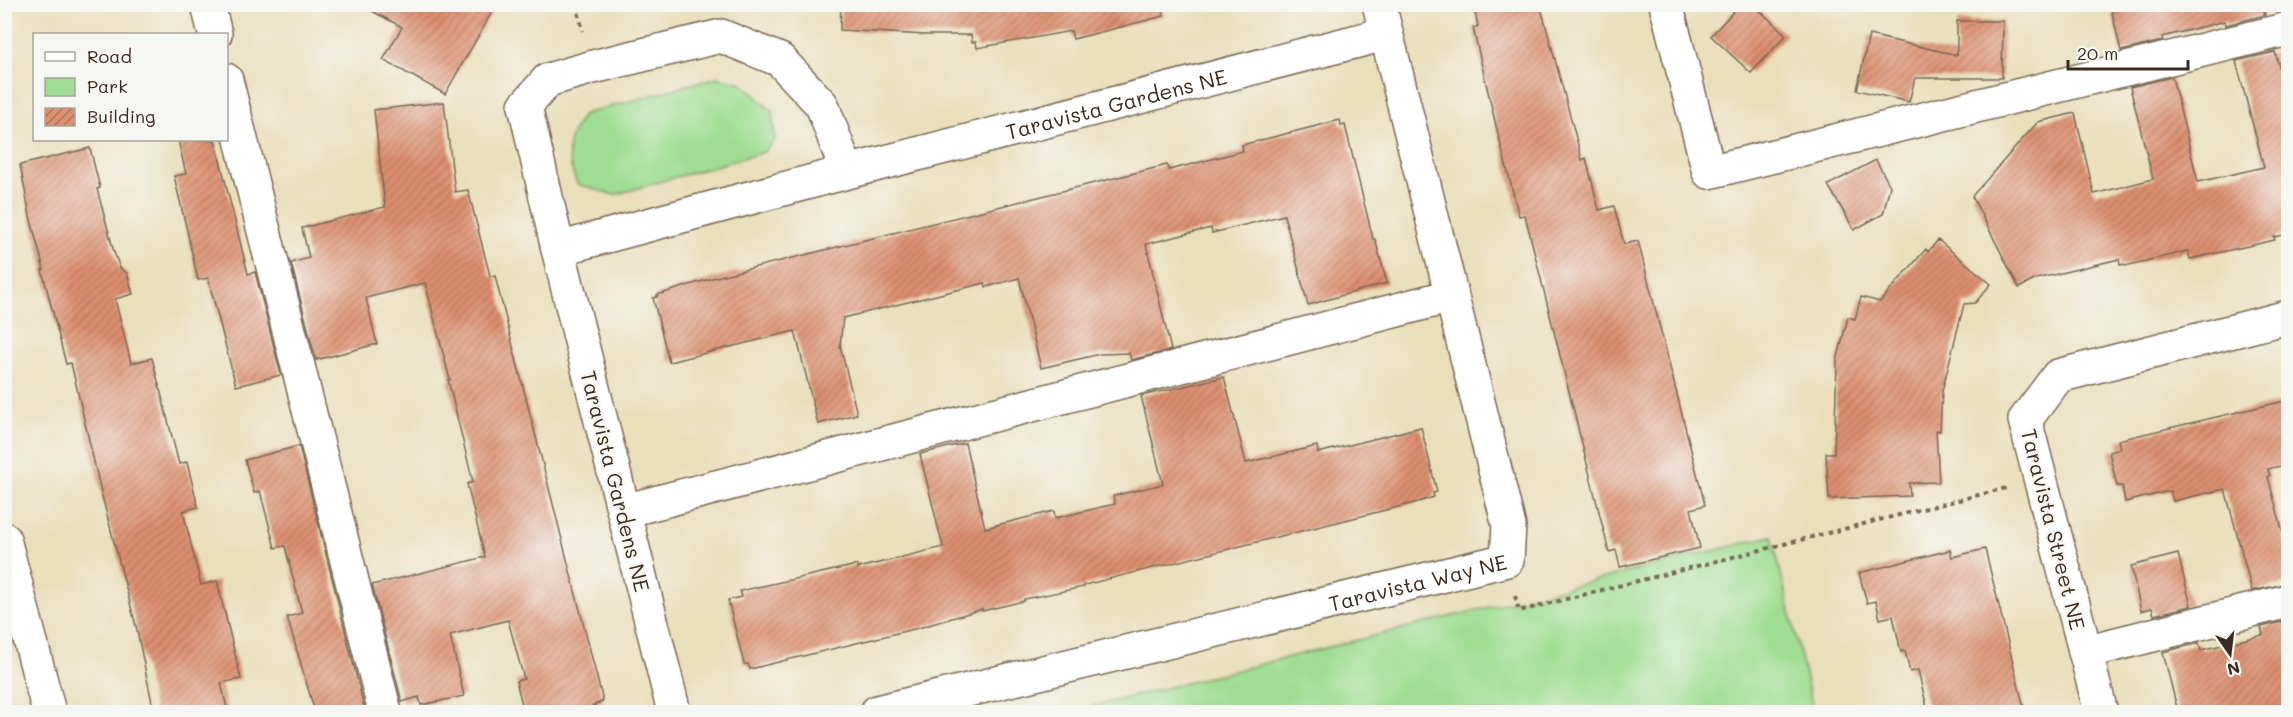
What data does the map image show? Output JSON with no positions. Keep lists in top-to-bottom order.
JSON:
{
  "streets": {
    "street": ["Taravista Gardens NE", "Taravista Street NE", "Taravista Way NE"]
  },
  "crossings": [
    ["Taravista Gardens NE", "Taravista Way NE"]
  ],
  "legend": ["Road", "Park", "Building"],
  "scale_bar": "20 m",
  "north": "bottom"
}
